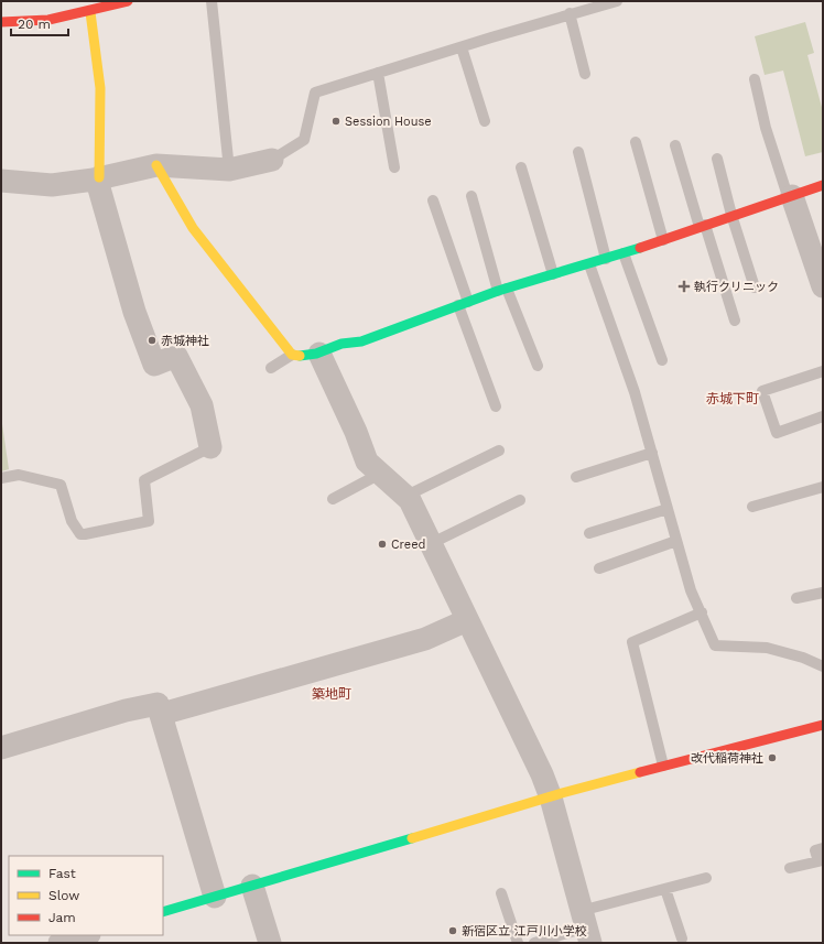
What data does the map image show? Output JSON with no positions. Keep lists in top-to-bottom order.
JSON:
{
  "districts": ["赤城下町", "築地町"],
  "places": {
    "other": [
      "Session House",
      "赤城神社",
      "Creed",
      "改代稲荷神社",
      "新宿区立 江戸川小学校"
    ],
    "health": ["執行クリニック"]
  },
  "legend": ["Fast", "Slow", "Jam"],
  "scale_bar": "20 m"
}
